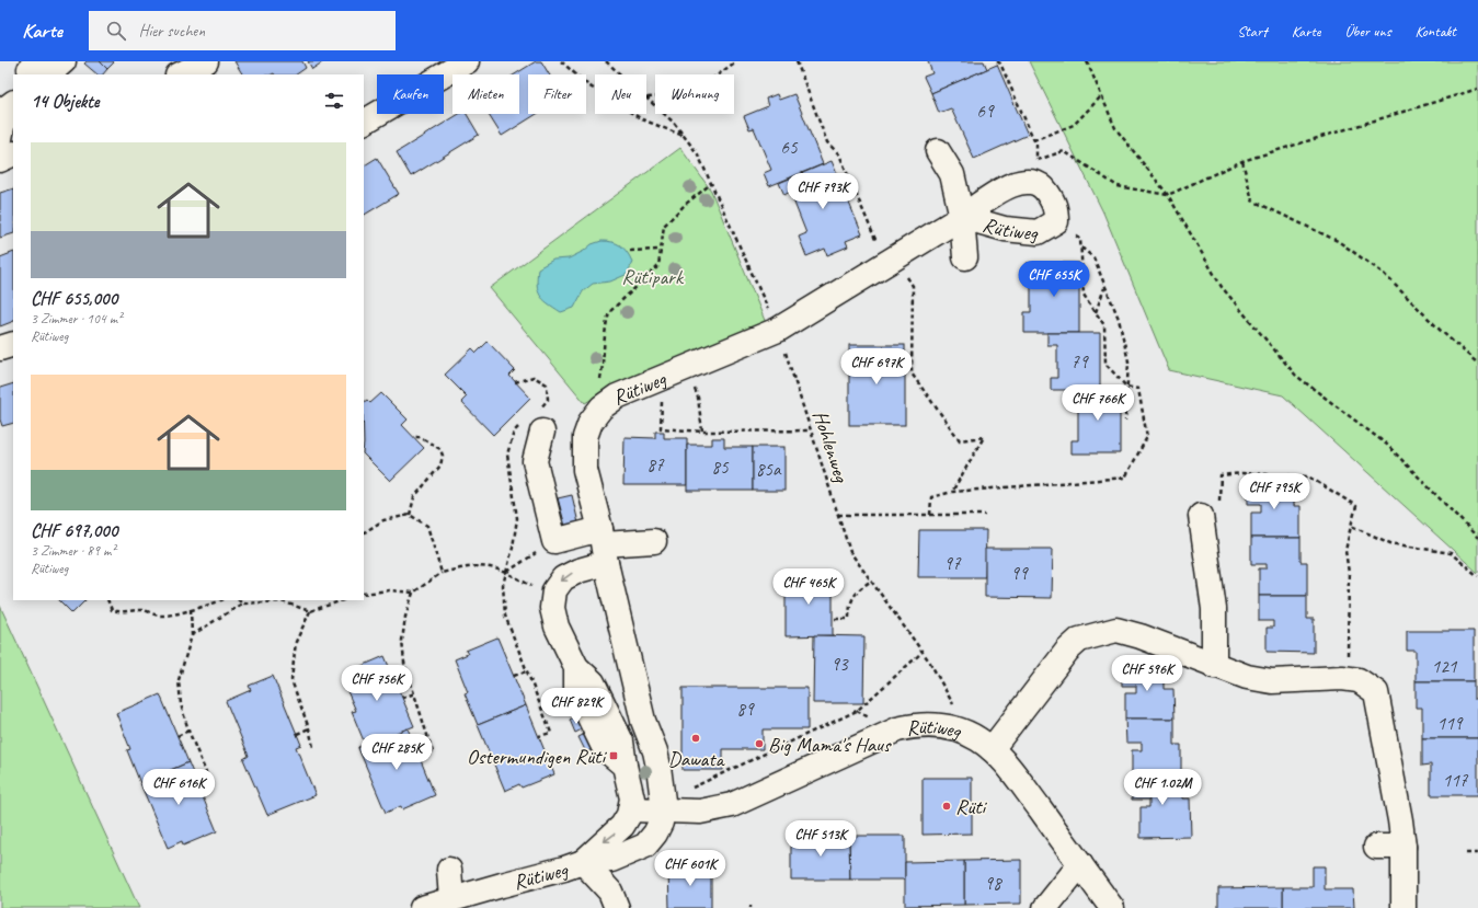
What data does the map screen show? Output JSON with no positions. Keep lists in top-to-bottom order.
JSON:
{
  "streets": {
    "street": ["Rütiweg"],
    "path": ["Hohlenweg"]
  },
  "crossings": [
    ["Rütiweg", "Hohlenweg"]
  ],
  "parks": ["Rütipark"],
  "places": {
    "other": ["Dawata", "Big Mama's Haus", "Rüti"],
    "transit": ["Ostermundigen Rüti"]
  },
  "house_numbers": [
    "69",
    "65",
    "79",
    "87",
    "85",
    "85a",
    "97",
    "99",
    "93",
    "121",
    "89",
    "119",
    "117",
    "98"
  ],
  "page": {
    "header": "Karte",
    "search": "Hier suchen",
    "nav": [
      "Start",
      "Karte",
      "Über uns",
      "Kontakt"
    ],
    "chip": [
      "Kaufen",
      "Mieten",
      "Filter",
      "Neu",
      "Wohnung"
    ],
    "heading": "14 Objekte",
    "list": [
      {
        "name": "CHF 655,000",
        "note": "3 Zimmer · 104 m² · Rütiweg"
      },
      {
        "name": "CHF 697,000",
        "note": "3 Zimmer · 89 m² · Rütiweg"
      }
    ],
    "price": [
      "CHF 793K",
      "CHF 655K",
      "CHF 697K",
      "CHF 766K",
      "CHF 795K",
      "CHF 465K",
      "CHF 596K",
      "CHF 756K",
      "CHF 829K",
      "CHF 285K",
      "CHF 616K",
      "CHF 1.02M",
      "CHF 513K",
      "CHF 601K"
    ]
  }
}
